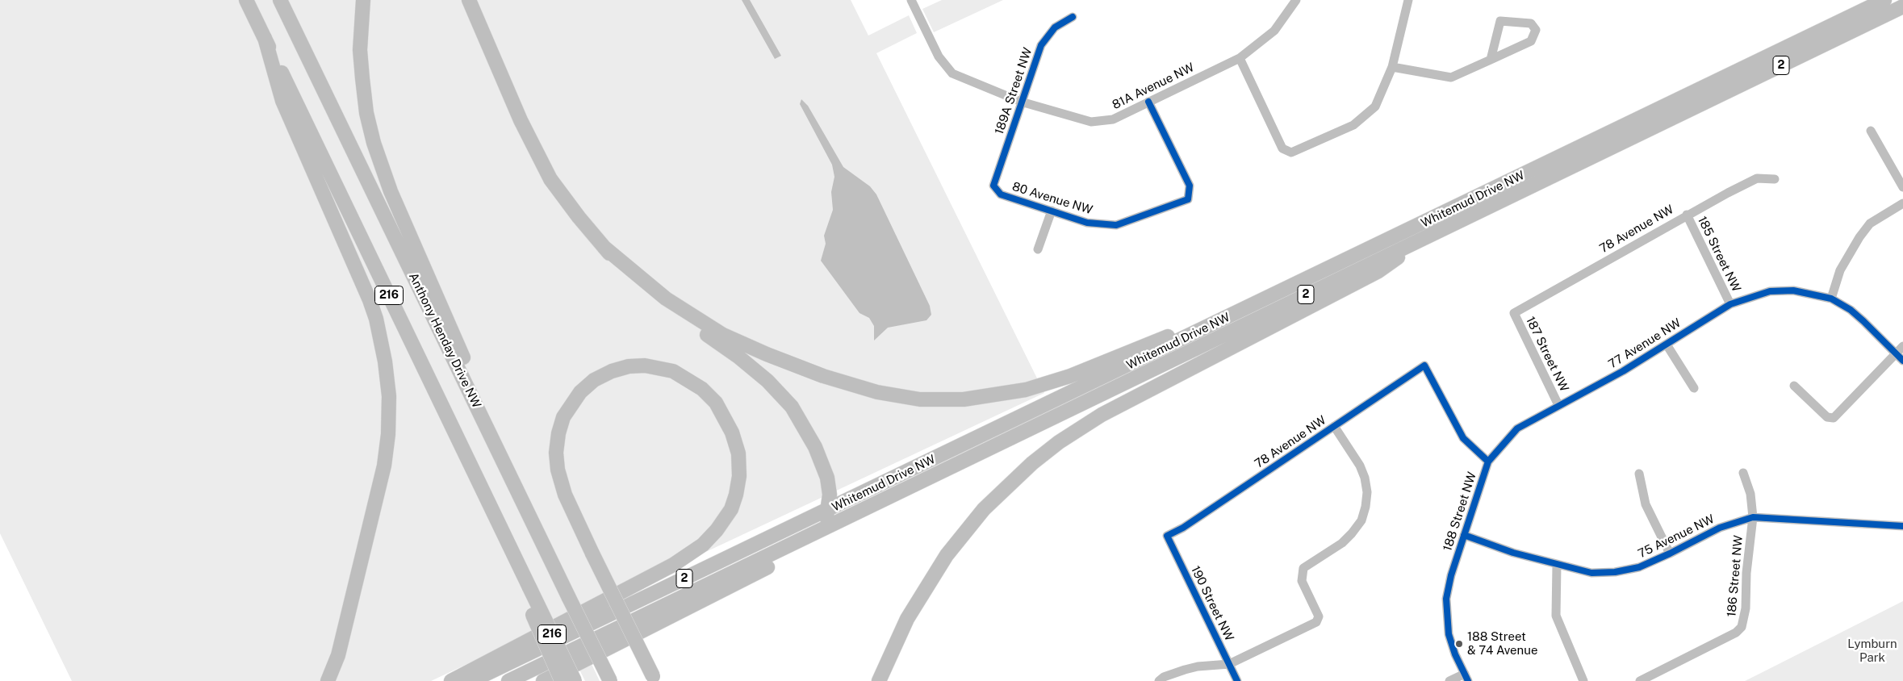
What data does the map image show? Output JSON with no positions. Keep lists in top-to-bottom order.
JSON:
{
  "streets": {
    "highway": [
      "2",
      "Whitemud Drive NW",
      "216",
      "Anthony Henday Drive NW"
    ],
    "street": [
      "81A Avenue NW",
      "189A Street NW",
      "80 Avenue NW",
      "78 Avenue NW",
      "185 Street NW",
      "77 Avenue NW",
      "187 Street NW",
      "188 Street NW",
      "75 Avenue NW",
      "186 Street NW",
      "190 Street NW"
    ]
  },
  "crossings": [
    ["81A Avenue NW", "189A Street NW"],
    ["81A Avenue NW", "80 Avenue NW"],
    ["189A Street NW", "80 Avenue NW"],
    ["78 Avenue NW", "185 Street NW"],
    ["78 Avenue NW", "187 Street NW"],
    ["78 Avenue NW", "188 Street NW"],
    ["78 Avenue NW", "190 Street NW"],
    ["185 Street NW", "77 Avenue NW"],
    ["77 Avenue NW", "187 Street NW"],
    ["77 Avenue NW", "188 Street NW"],
    ["188 Street NW", "75 Avenue NW"],
    ["75 Avenue NW", "186 Street NW"]
  ],
  "parks": ["Lymburn Park"],
  "places": ["188 Street & 74 Avenue"]
}
